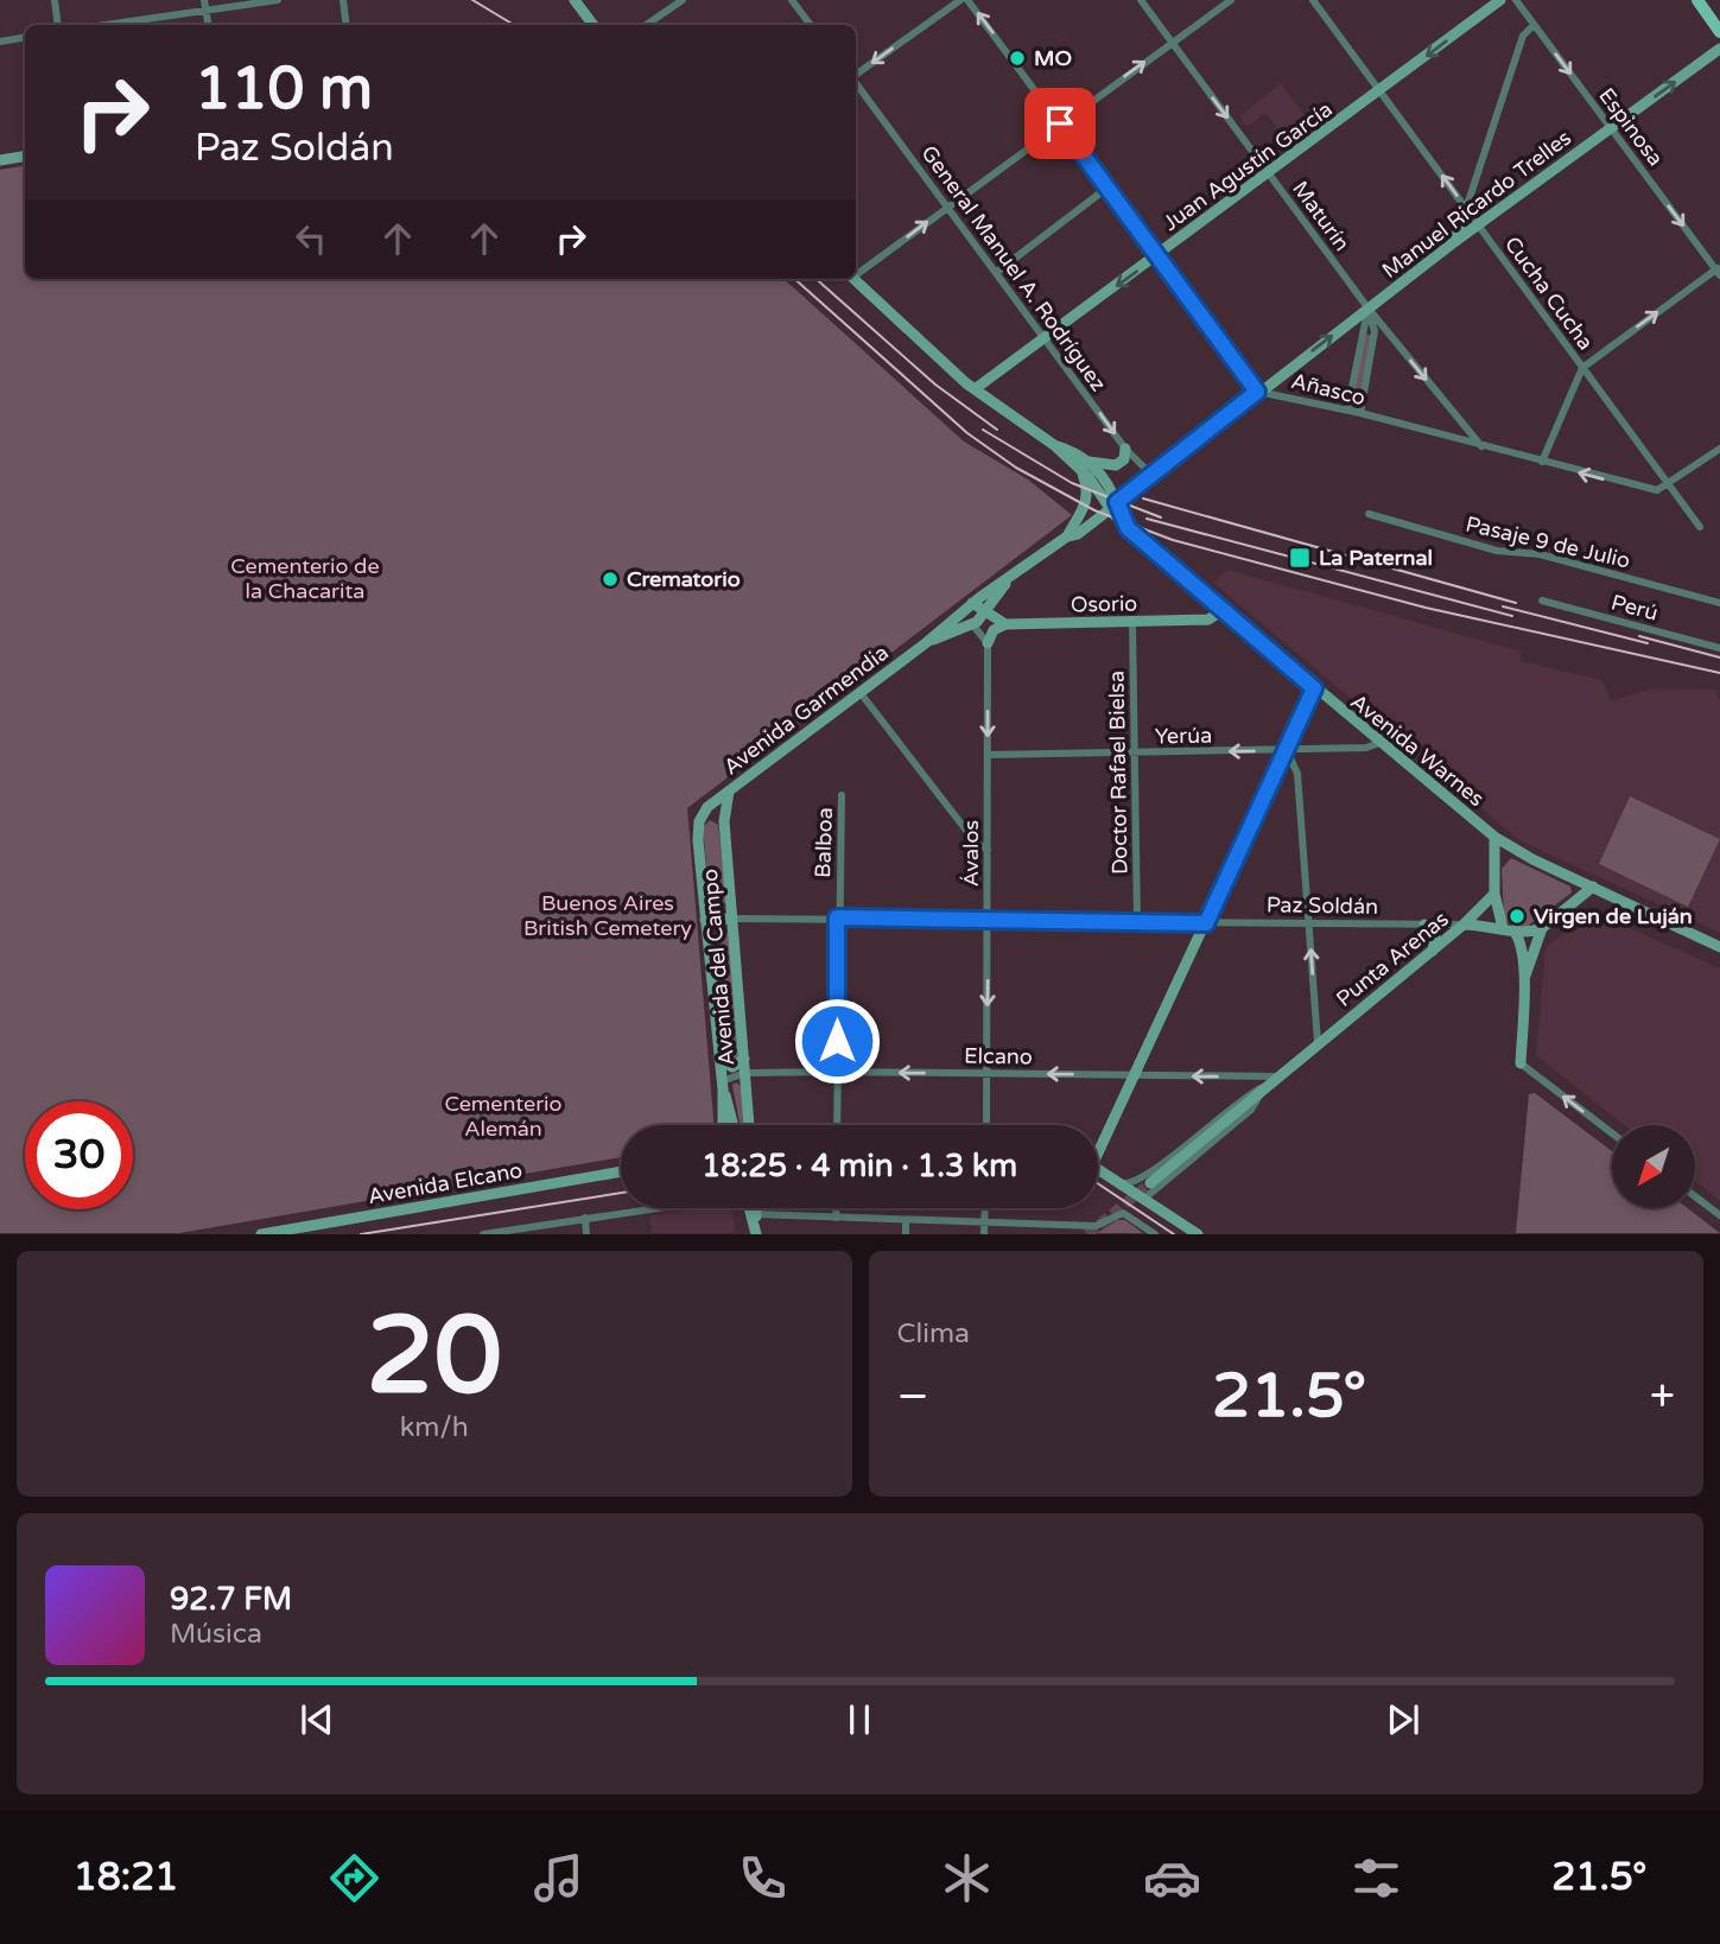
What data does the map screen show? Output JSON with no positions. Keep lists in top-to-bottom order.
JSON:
{
  "streets": {
    "main road": [
      "Juan Agustín García",
      "Manuel Ricardo Trelles",
      "Osorio",
      "Avenida Garmendia",
      "Avenida Warnes",
      "Paz Soldán",
      "Punta Arenas",
      "Avenida del Campo",
      "Avenida Elcano"
    ],
    "street": [
      "Espinosa",
      "Maturín",
      "General Manuel A. Rodríguez",
      "Cucha Cucha",
      "Añasco",
      "Pasaje 9 de Julio",
      "Perú",
      "Yerúa",
      "Doctor Rafael Bielsa",
      "Balboa",
      "Ávalos",
      "Elcano"
    ]
  },
  "crossings": [
    ["Espinosa", "Manuel Ricardo Trelles"],
    ["Juan Agustín García", "Maturín"],
    ["Juan Agustín García", "General Manuel A. Rodríguez"],
    ["Juan Agustín García", "Cucha Cucha"],
    ["Juan Agustín García", "Añasco"],
    ["Juan Agustín García", "Avenida Warnes"],
    ["Manuel Ricardo Trelles", "Maturín"],
    ["Manuel Ricardo Trelles", "General Manuel A. Rodríguez"],
    ["Manuel Ricardo Trelles", "Cucha Cucha"],
    ["Manuel Ricardo Trelles", "Añasco"],
    ["Manuel Ricardo Trelles", "Avenida Garmendia"],
    ["Maturín", "Añasco"],
    ["General Manuel A. Rodríguez", "Avenida Garmendia"],
    ["Cucha Cucha", "Añasco"],
    ["Osorio", "Avenida Warnes"],
    ["Osorio", "Doctor Rafael Bielsa"],
    ["Avenida Garmendia", "Avenida Warnes"],
    ["Avenida Garmendia", "Avenida del Campo"],
    ["Yerúa", "Avenida Warnes"],
    ["Yerúa", "Doctor Rafael Bielsa"],
    ["Yerúa", "Ávalos"],
    ["Doctor Rafael Bielsa", "Paz Soldán"],
    ["Balboa", "Paz Soldán"],
    ["Balboa", "Elcano"],
    ["Ávalos", "Paz Soldán"],
    ["Ávalos", "Elcano"],
    ["Paz Soldán", "Punta Arenas"],
    ["Paz Soldán", "Avenida del Campo"],
    ["Punta Arenas", "Elcano"],
    ["Avenida del Campo", "Elcano"]
  ],
  "one_way": [
    "Espinosa",
    "Juan Agustín García",
    "Manuel Ricardo Trelles",
    "Maturín",
    "Yerúa",
    "Ávalos",
    "Elcano"
  ],
  "parks": ["Cementerio de la Chacarita", "Buenos Aires British Cemetery", "Cementerio Alemán"],
  "places": {
    "other": ["MO", "Crematorio", "Virgen de Luján"],
    "transit": ["La Paternal"]
  },
  "north": "bottom left",
  "page": {
    "turn": ["110 m", "Paz Soldán"],
    "limit": "30",
    "trip": "18:25 · 4 min · 1.3 km",
    "tile": [
      ["20", "km/h"],
      "Clima"
    ],
    "heat": ["−", "21.5°", "+"],
    "song": ["92.7 FM", "Música"],
    "tabs": ["18:21", "21.5°"]
  }
}
